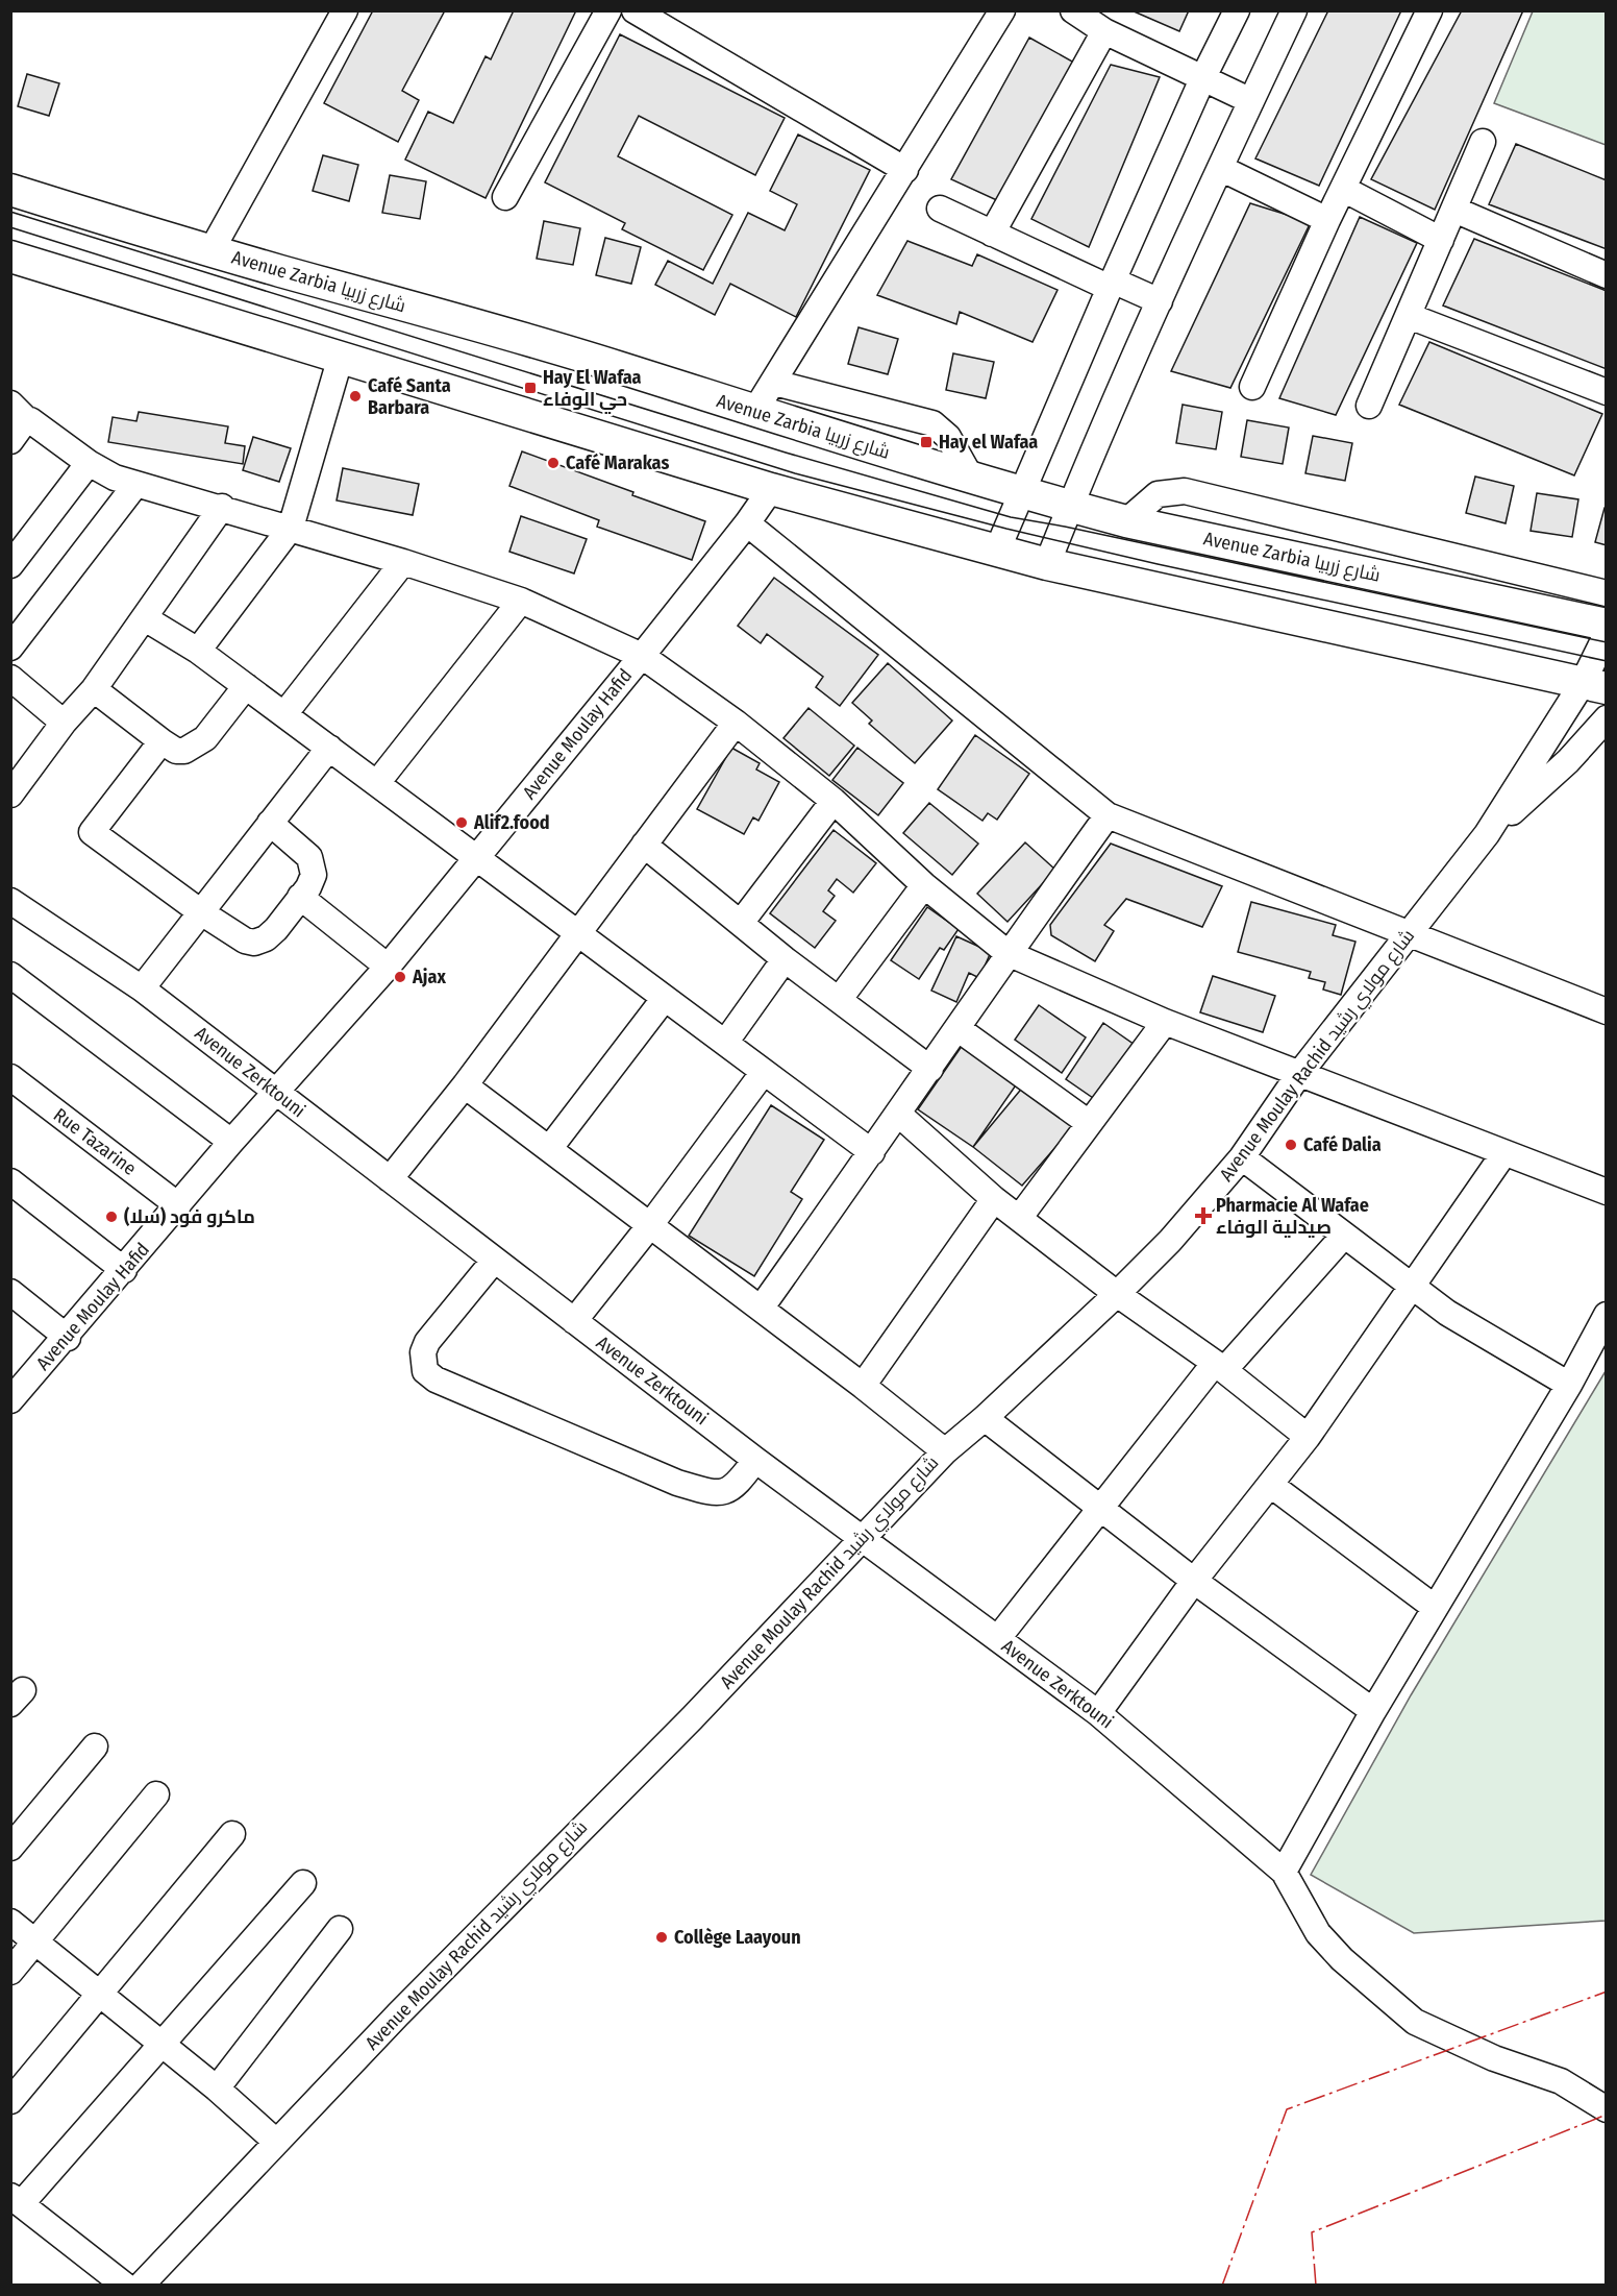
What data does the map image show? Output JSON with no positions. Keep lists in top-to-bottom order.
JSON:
{
  "streets": {
    "main road": ["Avenue Zarbia شارع زربيا"],
    "street": [
      "Avenue Moulay Hafid",
      "Avenue Moulay Rachid شارع مولاي رشيد",
      "Avenue Zerktouni",
      "Rue Tazarine"
    ]
  },
  "crossings": [
    ["Avenue Moulay Hafid", "Avenue Zerktouni"],
    ["Avenue Moulay Hafid", "Rue Tazarine"],
    ["Avenue Moulay Rachid شارع مولاي رشيد", "Avenue Zerktouni"]
  ],
  "places": {
    "transit": ["Hay El Wafaa حي الوفاء", "Hay el Wafaa"],
    "other": [
      "Café Santa Barbara",
      "Café Marakas",
      "Alif2.food",
      "Ajax",
      "Café Dalia",
      "ماكرو فود (سلا)",
      "Collège Laayoun"
    ],
    "health": ["Pharmacie Al Wafae صيدلية الوفاء"]
  }
}
